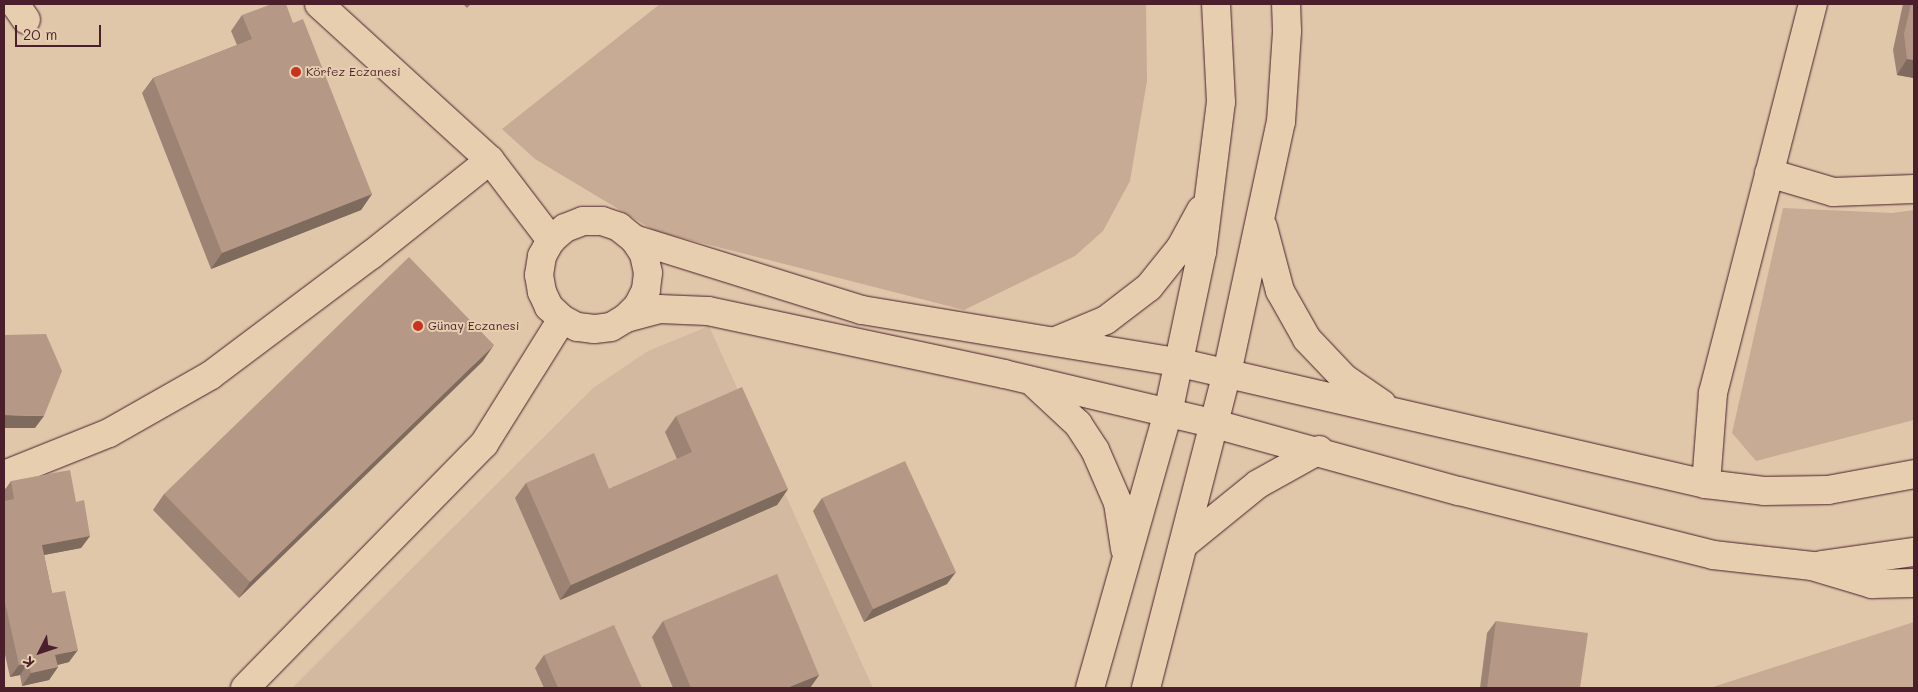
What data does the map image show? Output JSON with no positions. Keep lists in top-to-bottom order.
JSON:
{
  "places": ["Körfez Eczanesi", "Günay Eczanesi"],
  "scale_bar": "20 m",
  "north": "bottom left"
}
